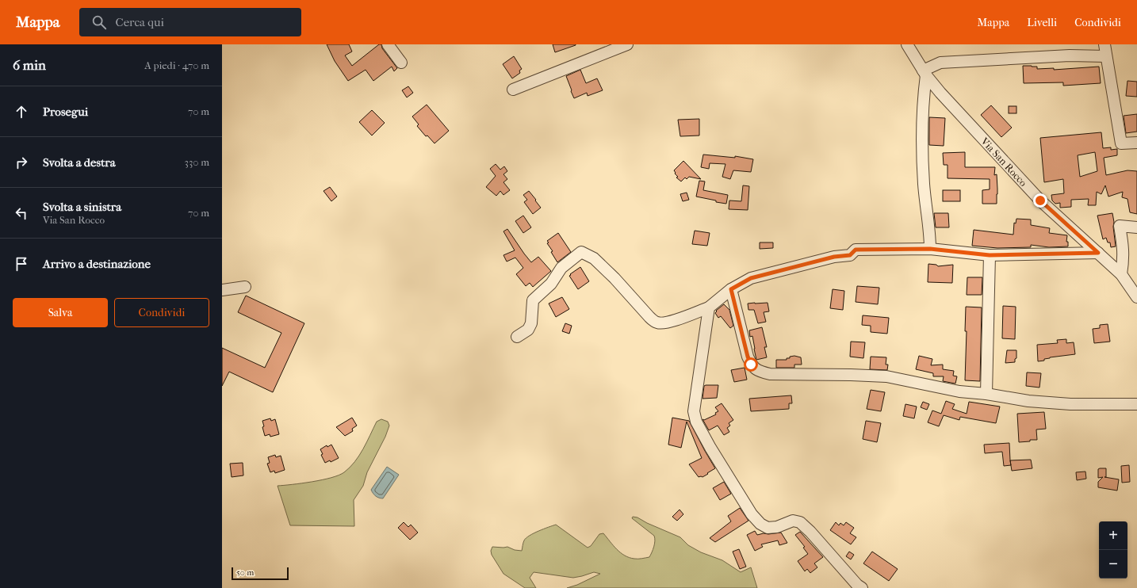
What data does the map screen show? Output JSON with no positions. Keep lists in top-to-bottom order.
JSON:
{
  "streets": {
    "street": ["Via San Rocco"]
  },
  "scale_bar": "50 m",
  "page": {
    "header": "Mappa",
    "search": "Cerca qui",
    "nav": ["Mappa", "Livelli", "Condividi"],
    "heading": ["6 min", "A piedi · 470 m"],
    "list": [
      ["Prosegui", "70 m"],
      ["Svolta a destra", "330 m"],
      ["Svolta a sinistra", "Via San Rocco", "70 m"],
      "Arrivo a destinazione"
    ],
    "buttons": ["Salva", "Condividi"],
    "map_buttons": ["+", "−"],
    "scale": "50 m"
  }
}
